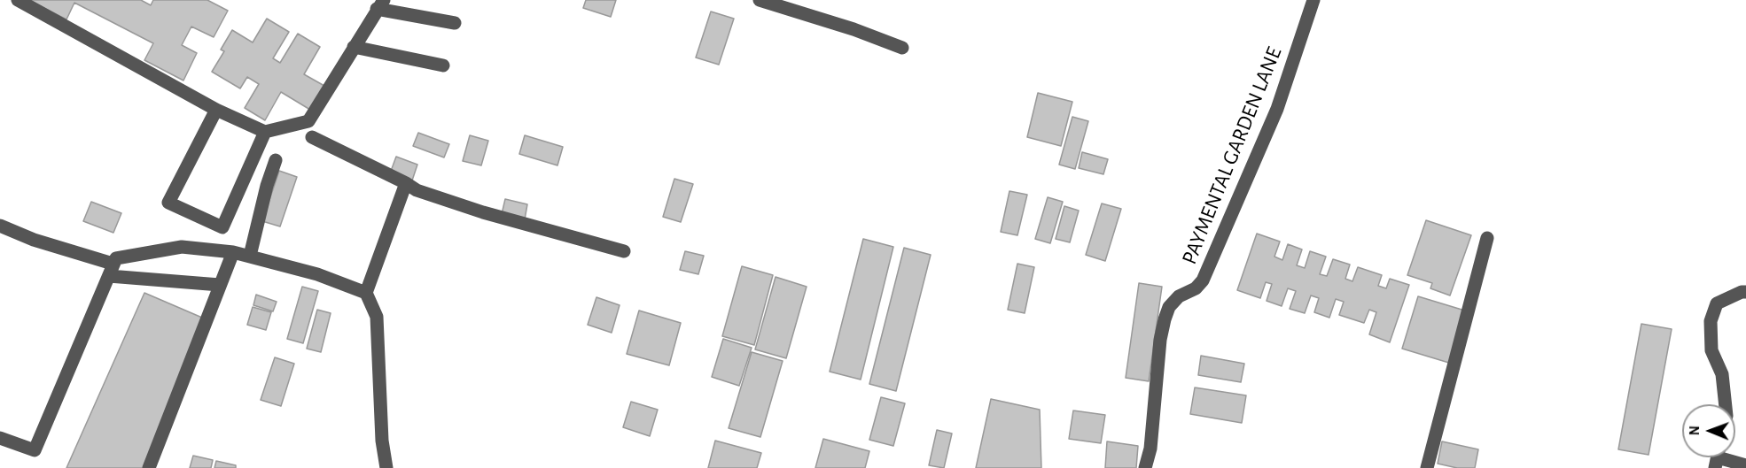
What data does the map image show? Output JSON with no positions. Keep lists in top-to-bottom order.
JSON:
{
  "streets": {
    "street": ["PAYMENTAL GARDEN LANE"]
  },
  "north": "left"
}
